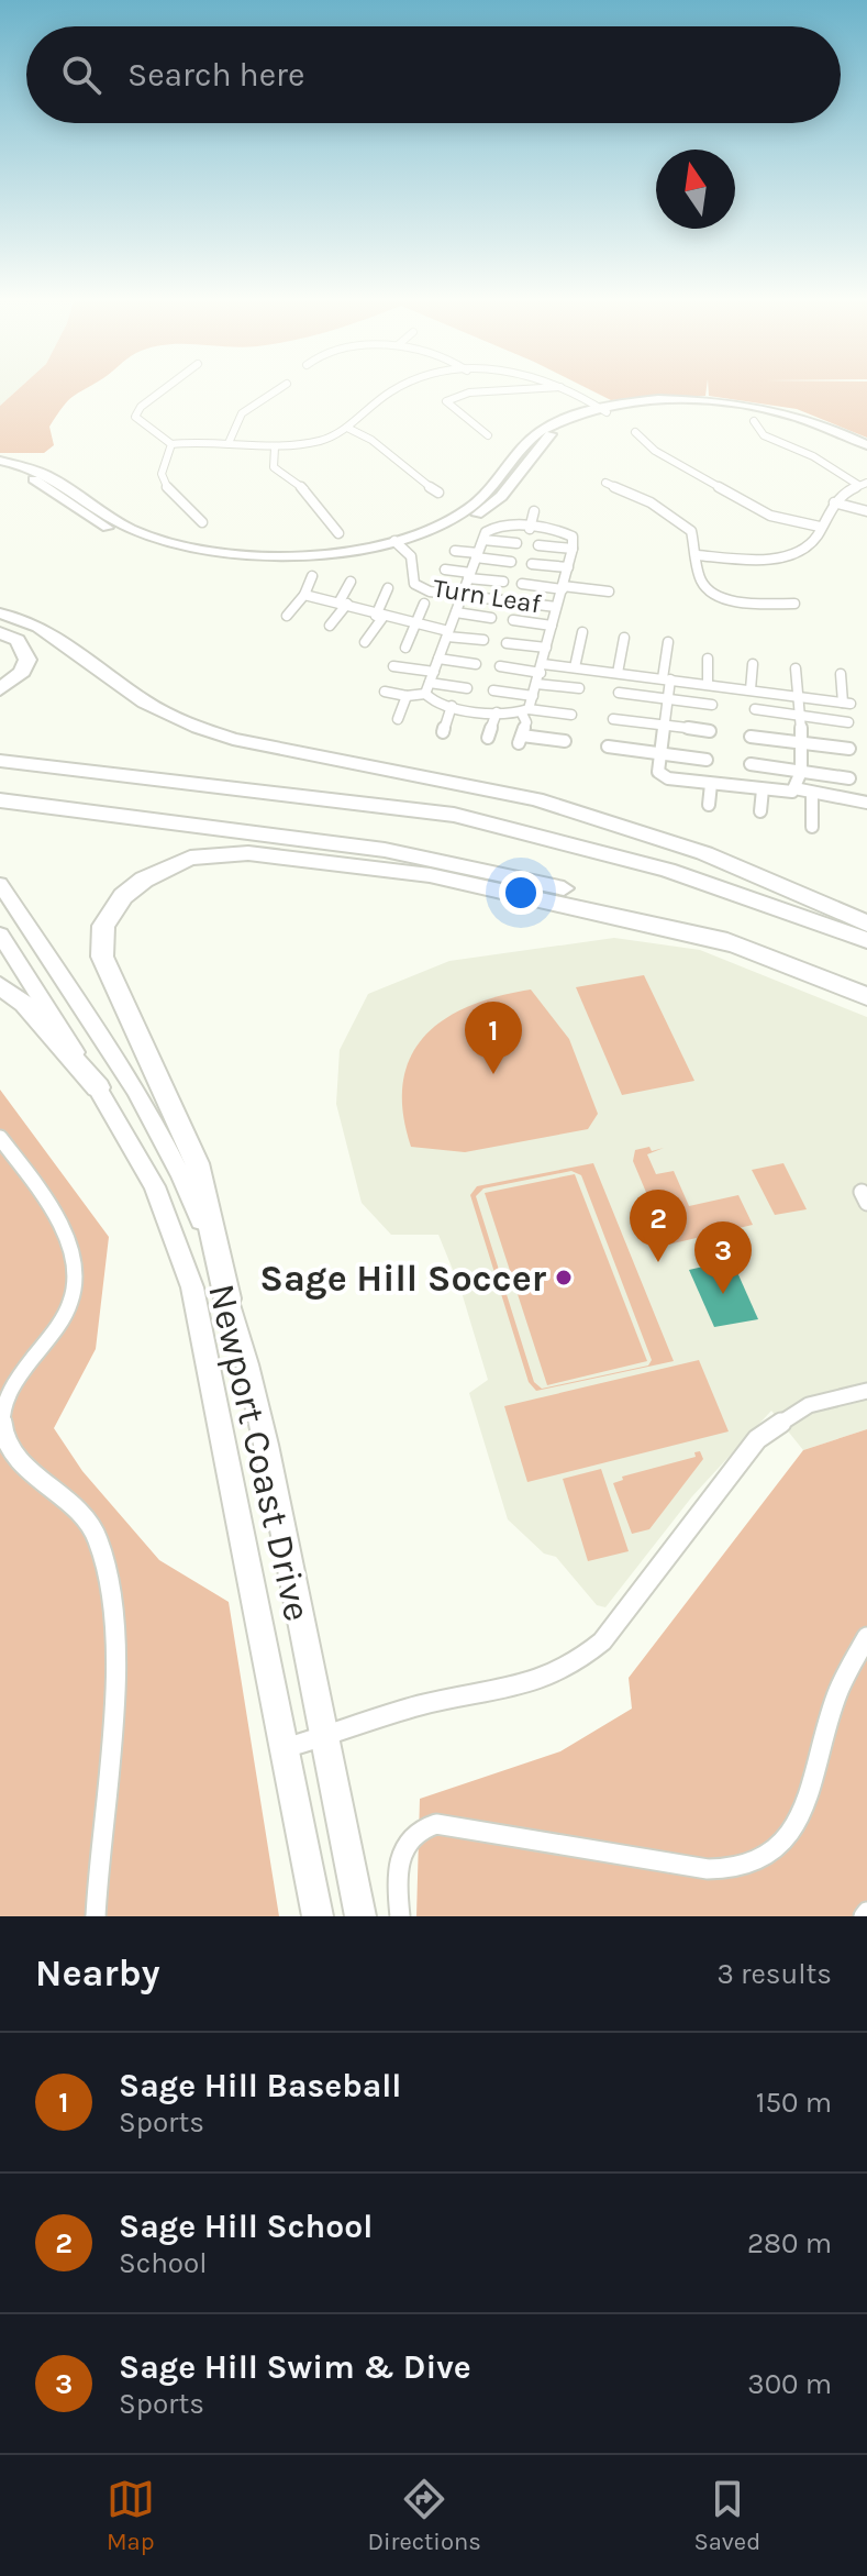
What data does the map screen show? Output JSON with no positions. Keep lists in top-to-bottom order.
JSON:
{
  "streets": {
    "street": ["Turn Leaf", "Newport Coast Drive"]
  },
  "places": ["Sage Hill Soccer"],
  "north": "top",
  "page": {
    "search": "Search here",
    "pins": ["1", "2", "3"],
    "heading": ["Nearby", "3 results"],
    "list": [
      {
        "mark": "1",
        "name": "Sage Hill Baseball",
        "note": "Sports",
        "value": "150 m"
      },
      {
        "mark": "2",
        "name": "Sage Hill School",
        "note": "School",
        "value": "280 m"
      },
      {
        "mark": "3",
        "name": "Sage Hill Swim & Dive",
        "note": "Sports",
        "value": "300 m"
      }
    ],
    "nav": ["Map", "Directions", "Saved"]
  }
}
